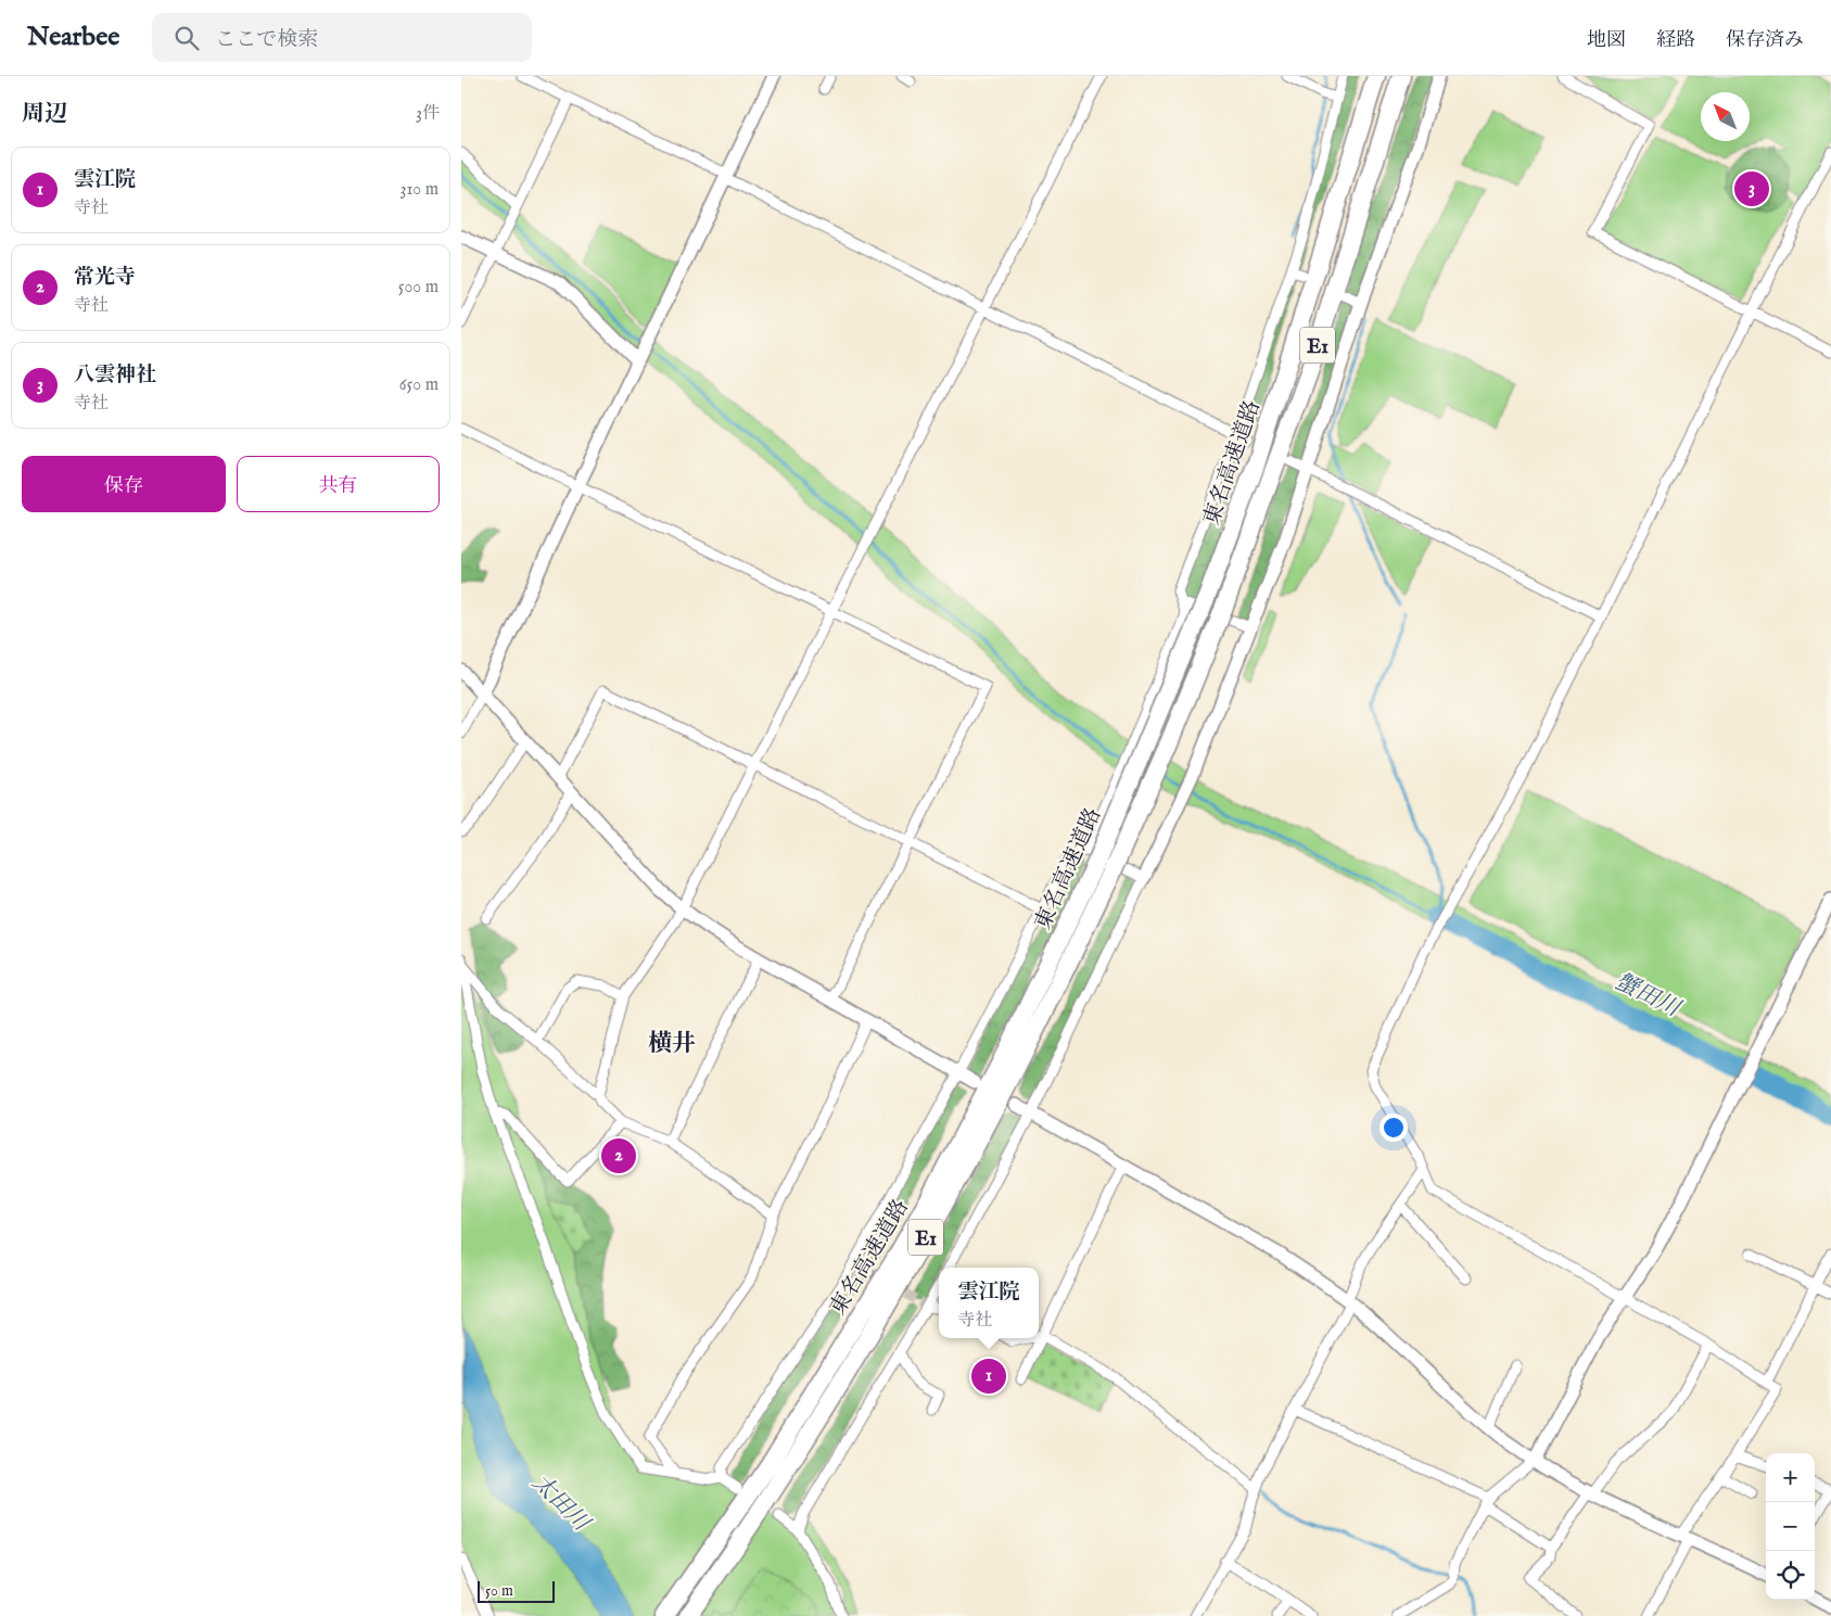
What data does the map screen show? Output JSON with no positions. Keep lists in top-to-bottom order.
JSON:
{
  "streets": {
    "highway": ["E1", "東名高速道路"]
  },
  "districts": ["横井"],
  "water": ["蟹田川", "太田川"],
  "scale_bar": "50 m",
  "north": "top left",
  "page": {
    "header": "Nearbee",
    "search": "ここで検索",
    "nav": ["地図", "経路", "保存済み"],
    "heading": ["周辺", "3件"],
    "list": [
      {
        "mark": "1",
        "name": "雲江院",
        "note": "寺社",
        "value": "310 m"
      },
      {
        "mark": "2",
        "name": "常光寺",
        "note": "寺社",
        "value": "500 m"
      },
      {
        "mark": "3",
        "name": "八雲神社",
        "note": "寺社",
        "value": "650 m"
      }
    ],
    "pins": ["3", "2", "1"],
    "buttons": ["保存", "共有"],
    "popup": ["雲江院", "寺社"],
    "map_buttons": ["+", "−"],
    "scale": "50 m"
  }
}
